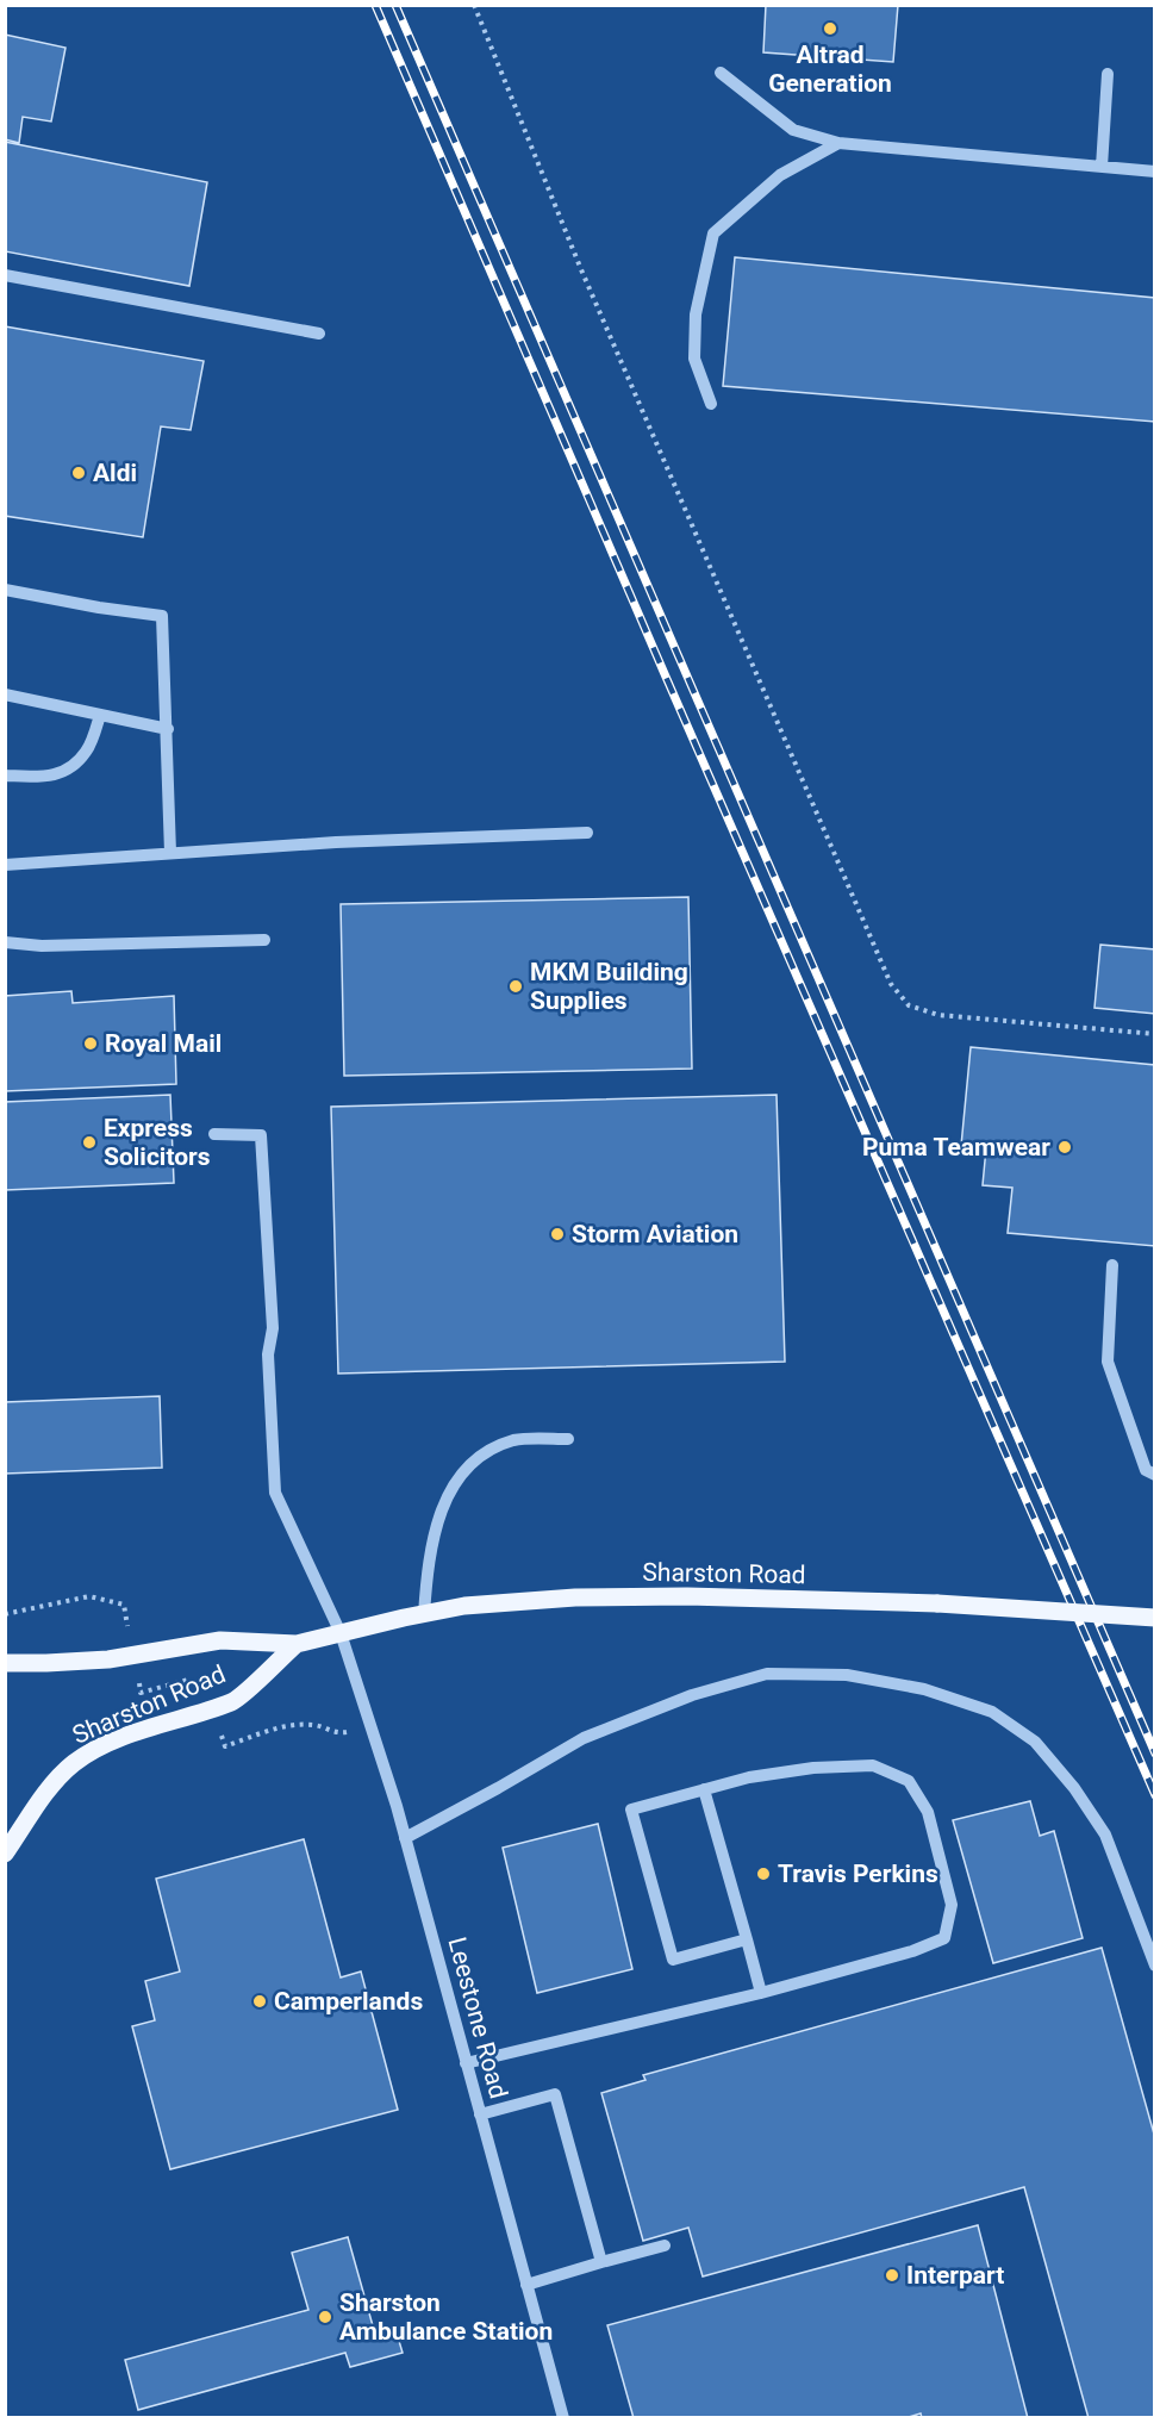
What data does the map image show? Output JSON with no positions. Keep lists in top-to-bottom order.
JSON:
{
  "streets": {
    "main road": ["Sharston Road"],
    "street": ["Leestone Road"]
  },
  "crossings": [
    ["Sharston Road", "Leestone Road"]
  ],
  "places": [
    "Altrad Generation",
    "Aldi",
    "MKM Building Supplies",
    "Royal Mail",
    "Express Solicitors",
    "Puma Teamwear",
    "Storm Aviation",
    "Travis Perkins",
    "Camperlands",
    "Interpart",
    "Sharston Ambulance Station"
  ]
}
